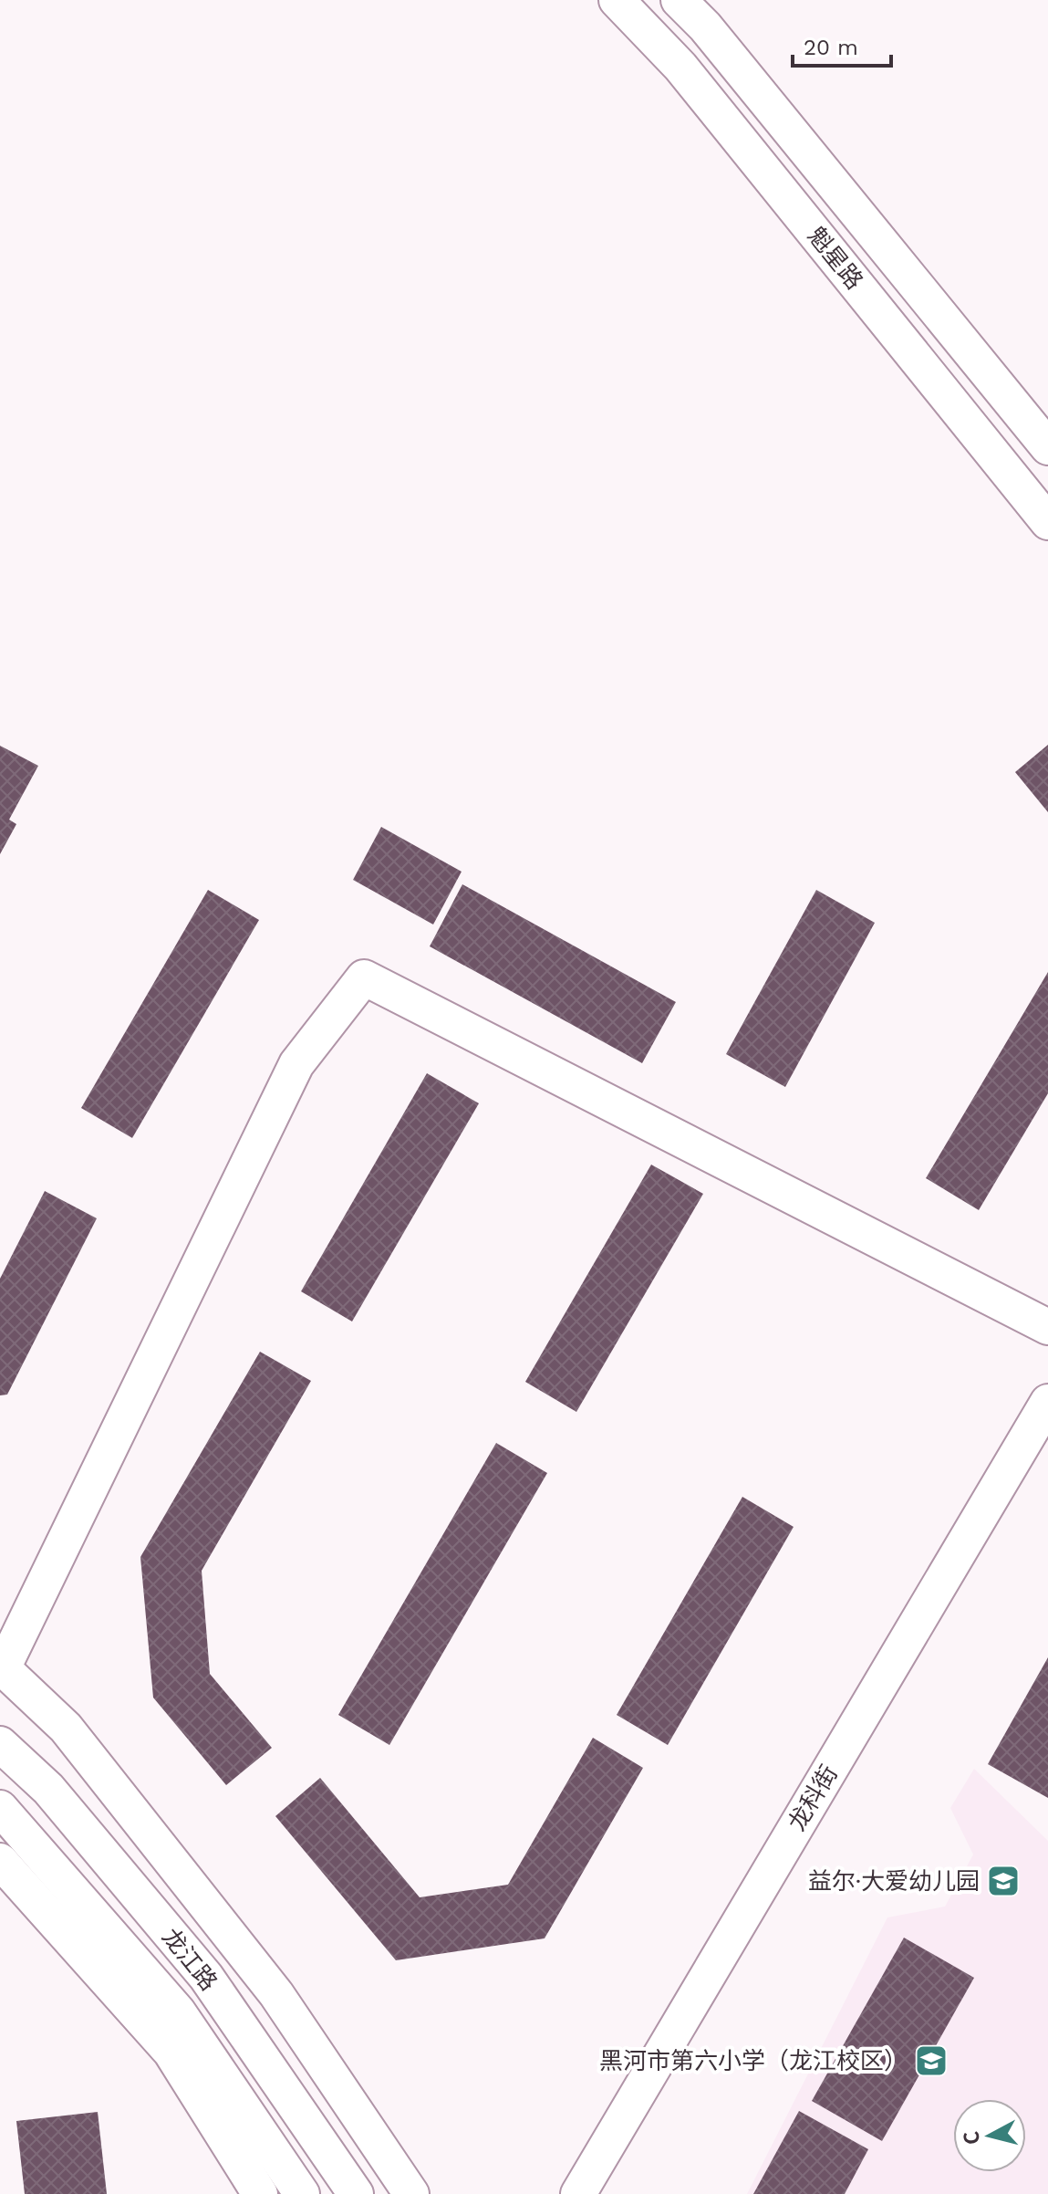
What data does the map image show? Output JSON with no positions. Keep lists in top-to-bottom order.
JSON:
{
  "streets": {
    "street": ["魁星路", "龙科街", "龙江路"]
  },
  "places": {
    "school or university": ["益尔·大爱幼儿园", "黑河市第六小学（龙江校区）"]
  },
  "scale_bar": "20 m",
  "north": "left"
}
